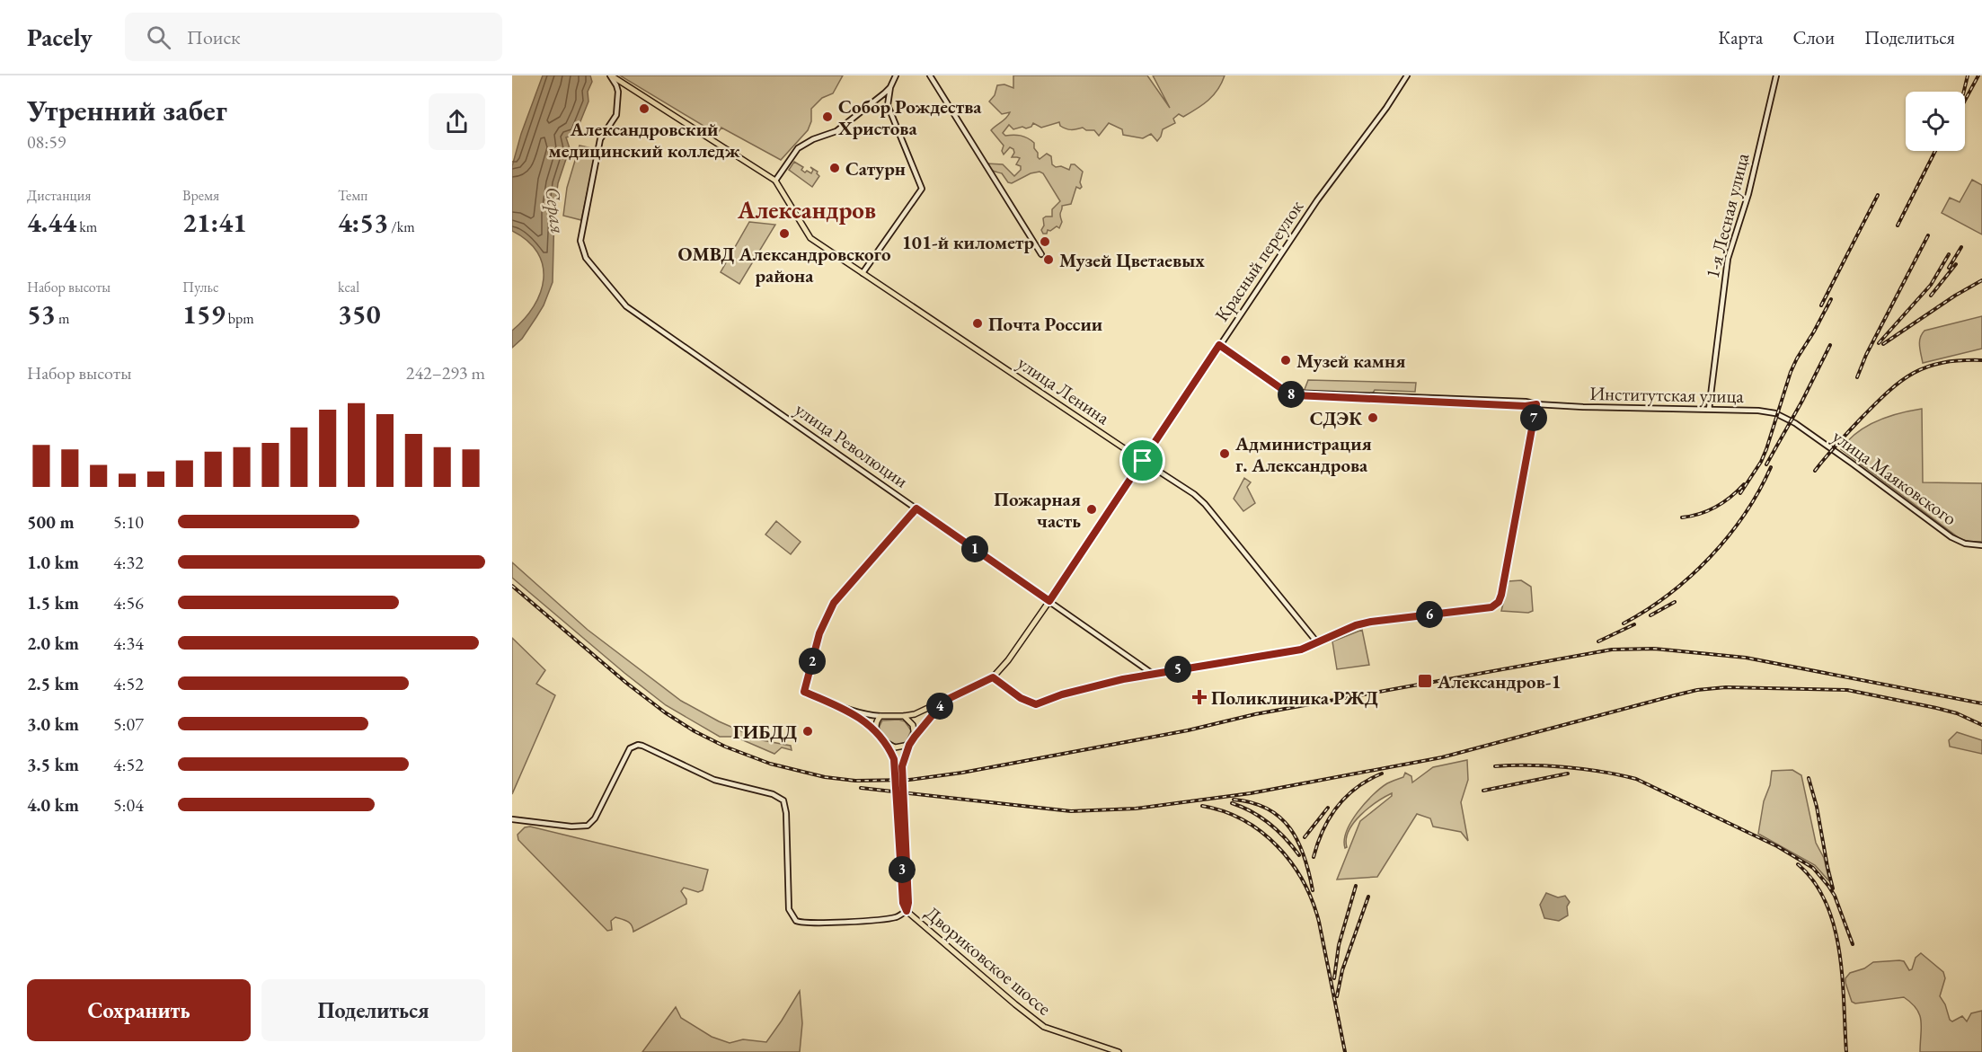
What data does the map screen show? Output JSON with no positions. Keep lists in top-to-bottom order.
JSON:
{
  "streets": {
    "main road": [
      "1-я Лесная улица",
      "Красный переулок",
      "улица Ленина",
      "Институтская улица",
      "улица Революции",
      "улица Маяковского",
      "Двориковское шоссе"
    ]
  },
  "crossings": [
    ["1-я Лесная улица", "Институтская улица"],
    ["Красный переулок", "улица Ленина"],
    ["Красный переулок", "Институтская улица"],
    ["Красный переулок", "улица Революции"],
    ["Институтская улица", "улица Маяковского"]
  ],
  "districts": ["Александров"],
  "water": ["Серая"],
  "places": {
    "other": [
      "Александровский медицинский колледж",
      "Собор Рождества Христова",
      "Сатурн",
      "ОМВД Александровского района",
      "101-й километр",
      "Музей Цветаевых",
      "Почта России",
      "Музей камня",
      "СДЭК",
      "Администрация г. Александрова",
      "Пожарная часть",
      "ГИБДД"
    ],
    "transit": ["Александров-1"],
    "health": ["Поликлиника РЖД"]
  },
  "page": {
    "header": "Pacely",
    "search": "Поиск",
    "nav": ["Карта", "Слои", "Поделиться"],
    "heading": ["Утренний забег", "08:59"],
    "stats": [
      ["Дистанция", "4.44 km"],
      ["Время", "21:41"],
      ["Темп", "4:53 /km"],
      ["Набор высоты", "53 m"],
      ["Пульс", "159 bpm"],
      ["kcal", "350"]
    ],
    "chart": ["Набор высоты", "242–293 m"],
    "pins": [
      "8",
      "7",
      "1",
      "6",
      "2",
      "5",
      "4",
      "3"
    ],
    "list": [
      {
        "name": "500 m",
        "note": "5:10"
      },
      {
        "name": "1.0 km",
        "note": "4:32"
      },
      {
        "name": "1.5 km",
        "note": "4:56"
      },
      {
        "name": "2.0 km",
        "note": "4:34"
      },
      {
        "name": "2.5 km",
        "note": "4:52"
      },
      {
        "name": "3.0 km",
        "note": "5:07"
      },
      {
        "name": "3.5 km",
        "note": "4:52"
      },
      {
        "name": "4.0 km",
        "note": "5:04"
      }
    ],
    "buttons": ["Сохранить", "Поделиться"]
  }
}
